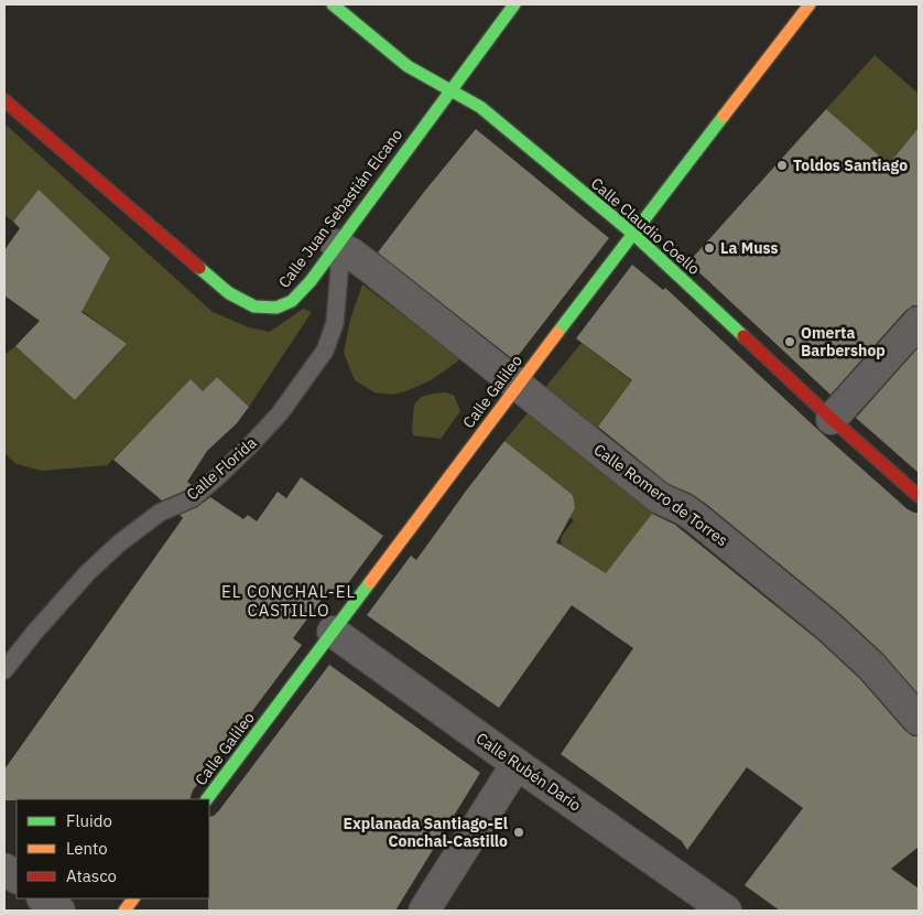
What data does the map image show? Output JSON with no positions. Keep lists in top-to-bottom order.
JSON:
{
  "streets": {
    "street": [
      "Calle Juan Sebastián Elcano",
      "Calle Claudio Coello",
      "Calle Galileo",
      "Calle Romero de Torres",
      "Calle Rubén Darío"
    ],
    "lane": ["Calle Florida"]
  },
  "crossings": [
    ["Calle Juan Sebastián Elcano", "Calle Claudio Coello"],
    ["Calle Juan Sebastián Elcano", "Calle Florida"],
    ["Calle Juan Sebastián Elcano", "Calle Romero de Torres"],
    ["Calle Claudio Coello", "Calle Galileo"],
    ["Calle Galileo", "Calle Romero de Torres"],
    ["Calle Galileo", "Calle Rubén Darío"],
    ["Calle Florida", "Calle Romero de Torres"]
  ],
  "districts": ["EL CONCHAL-EL CASTILLO"],
  "places": [
    "Toldos Santiago",
    "La Muss",
    "Omerta Barbershop",
    "Explanada Santiago-El Conchal-Castillo"
  ],
  "legend": ["Fluido", "Lento", "Atasco"]
}
